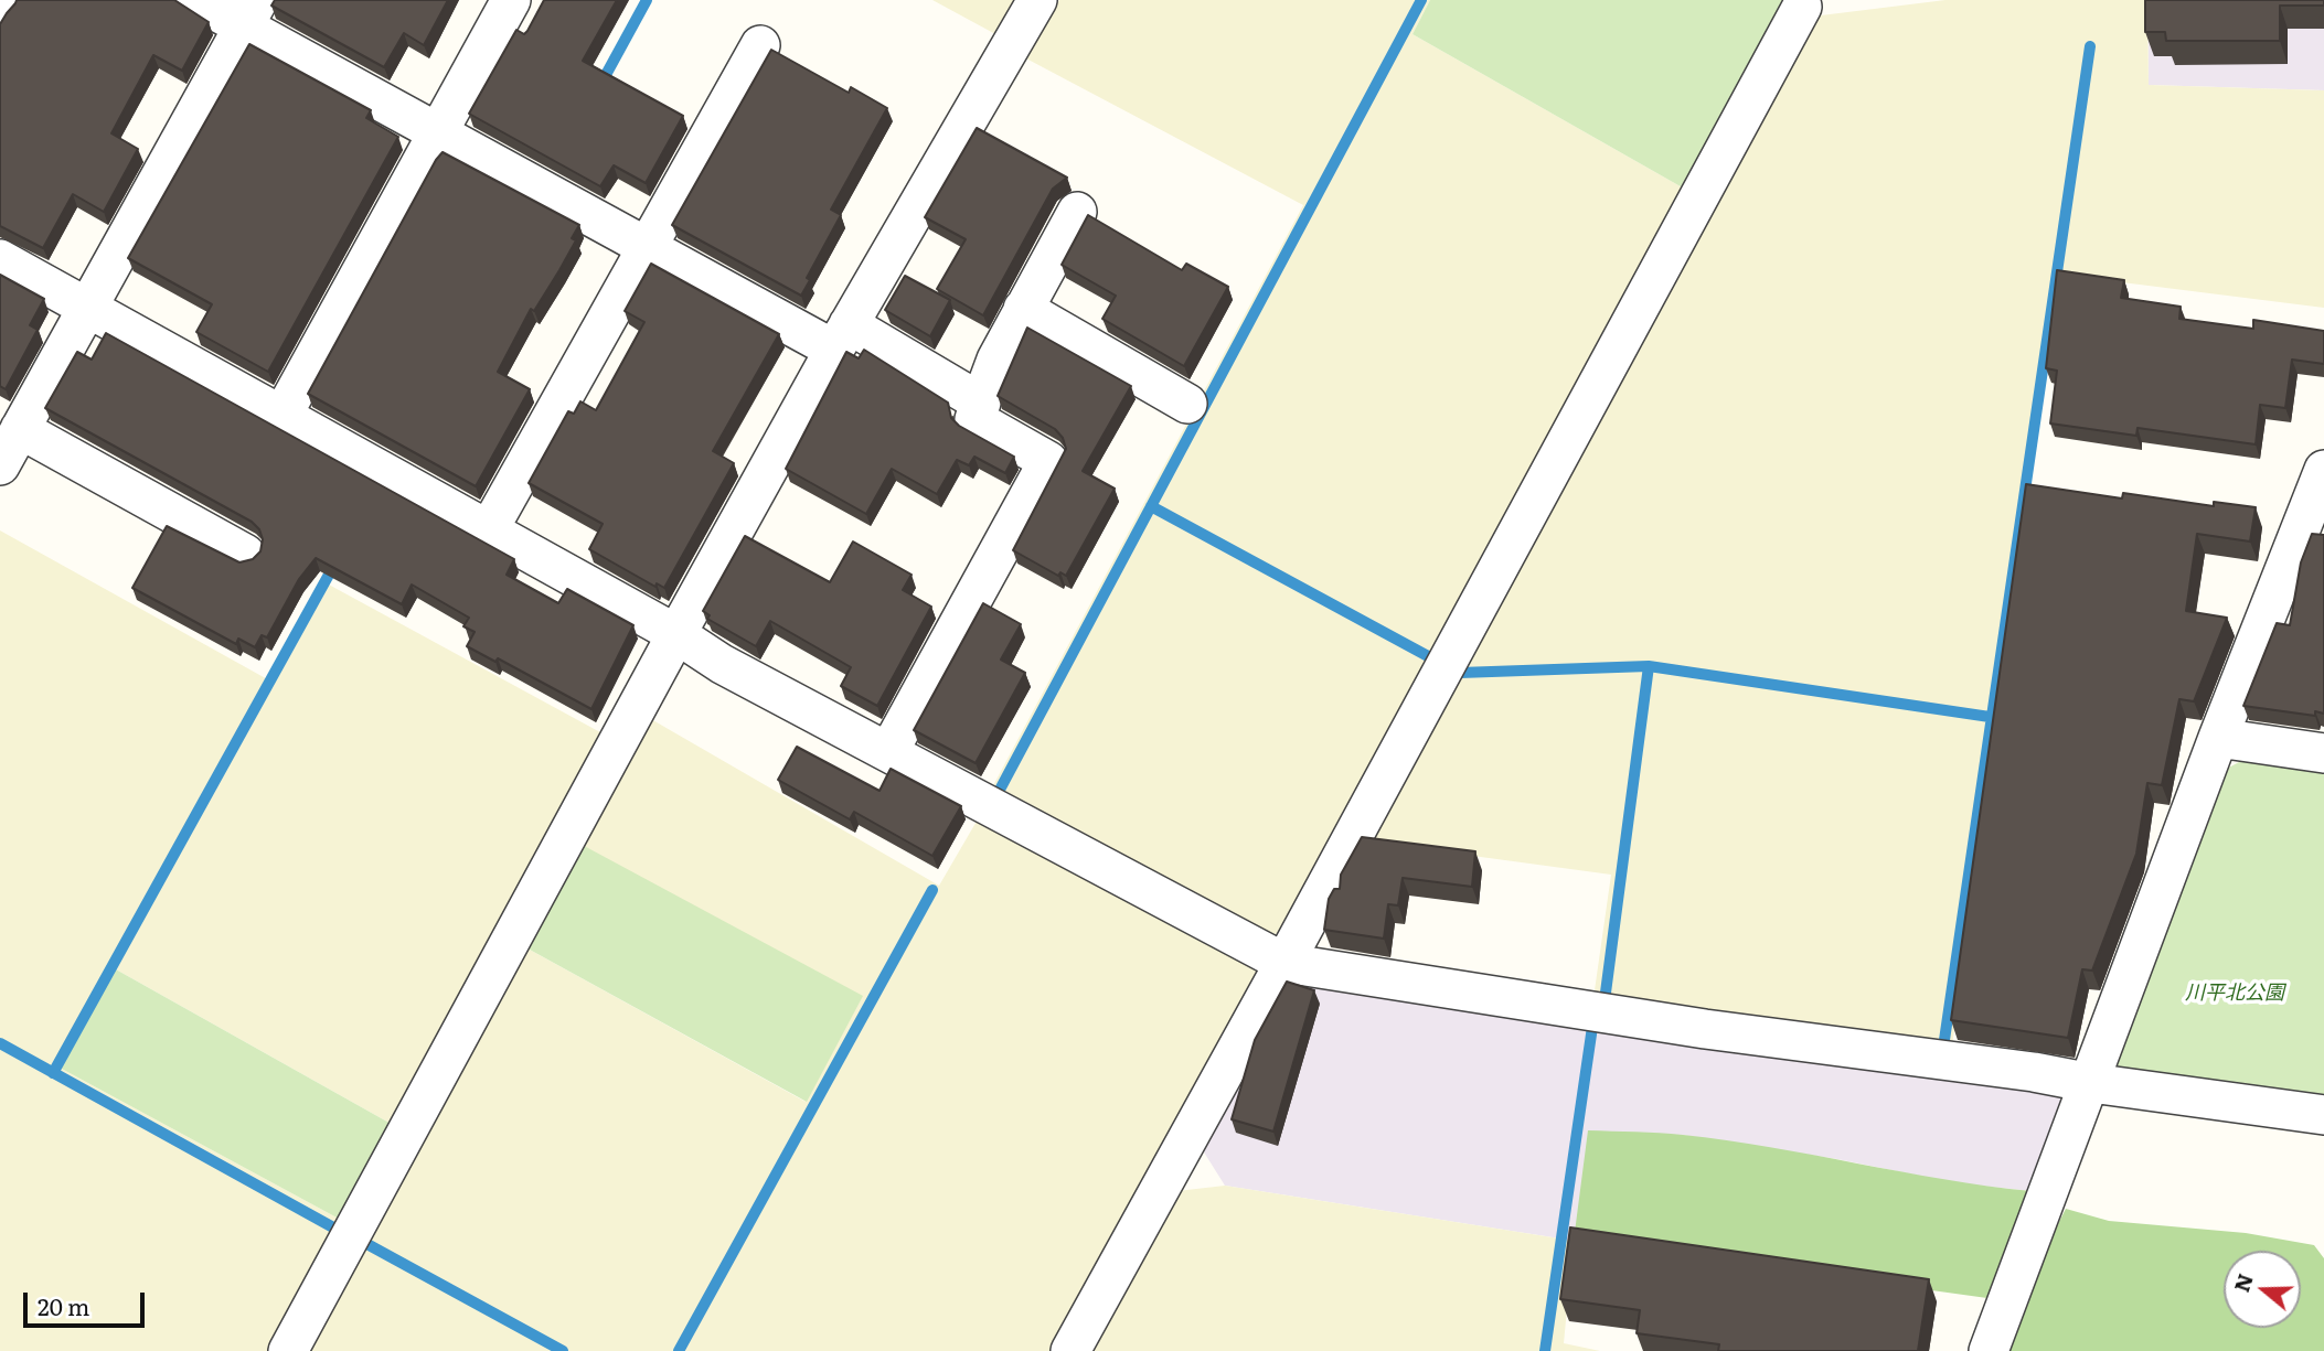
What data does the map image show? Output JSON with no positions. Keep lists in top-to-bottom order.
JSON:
{
  "parks": ["川平北公園"],
  "scale_bar": "20 m",
  "north": "left"
}
